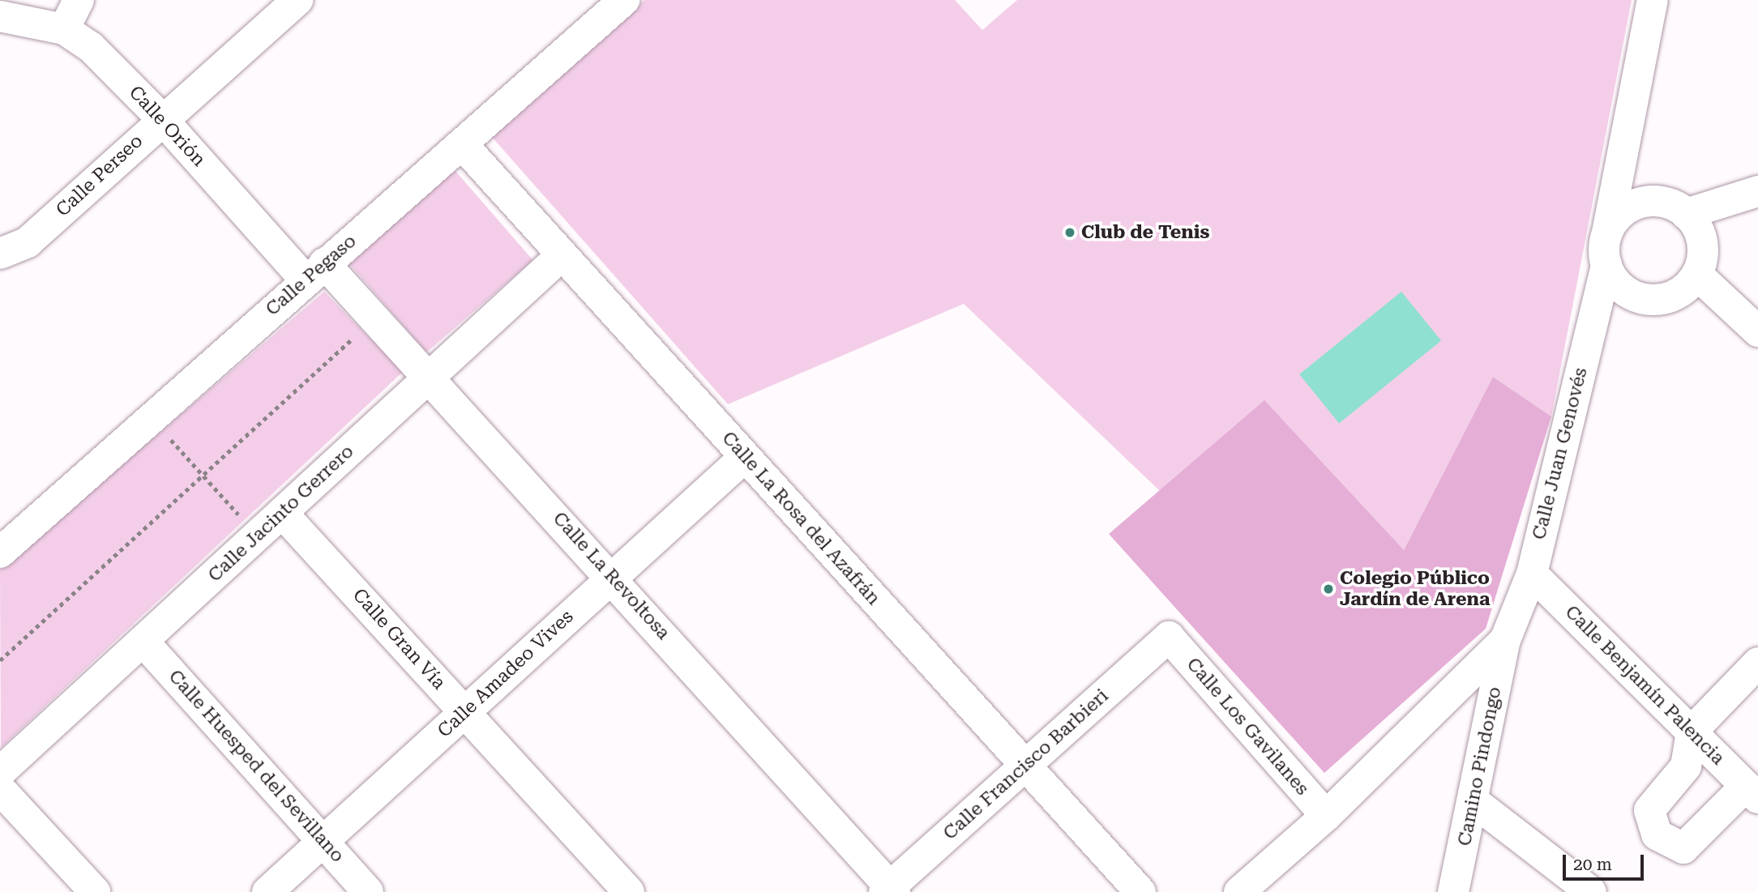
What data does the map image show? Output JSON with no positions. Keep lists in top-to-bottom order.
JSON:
{
  "streets": {
    "street": [
      "Calle Orión",
      "Calle Perseo",
      "Calle Pegaso",
      "Calle Juan Genovés",
      "Calle Jacinto Gerrero",
      "Calle La Rosa del Azafrán",
      "Calle La Revoltosa",
      "Calle Gran Vía",
      "Calle Amadeo Vives",
      "Calle Benjamín Palencia",
      "Calle Los Gavilanes",
      "Calle Francisco Barbieri",
      "Calle Huesped del Sevillano",
      "Camino Pindongo"
    ]
  },
  "crossings": [
    ["Calle Orión", "Calle Perseo"],
    ["Calle Orión", "Calle Pegaso"],
    ["Calle Orión", "Calle La Revoltosa"],
    ["Calle Pegaso", "Calle La Rosa del Azafrán"],
    ["Calle Pegaso", "Calle La Revoltosa"],
    ["Calle Juan Genovés", "Calle Benjamín Palencia"],
    ["Calle Juan Genovés", "Camino Pindongo"],
    ["Calle Jacinto Gerrero", "Calle La Rosa del Azafrán"],
    ["Calle Jacinto Gerrero", "Calle La Revoltosa"],
    ["Calle Jacinto Gerrero", "Calle Gran Vía"],
    ["Calle Jacinto Gerrero", "Calle Huesped del Sevillano"],
    ["Calle La Rosa del Azafrán", "Calle Amadeo Vives"],
    ["Calle La Rosa del Azafrán", "Calle Francisco Barbieri"],
    ["Calle La Revoltosa", "Calle Amadeo Vives"],
    ["Calle La Revoltosa", "Calle Francisco Barbieri"],
    ["Calle Gran Vía", "Calle Amadeo Vives"],
    ["Calle Amadeo Vives", "Calle Huesped del Sevillano"],
    ["Calle Los Gavilanes", "Calle Francisco Barbieri"]
  ],
  "places": ["Club de Tenis", "Colegio Público Jardín de Arena"],
  "scale_bar": "20 m"
}
